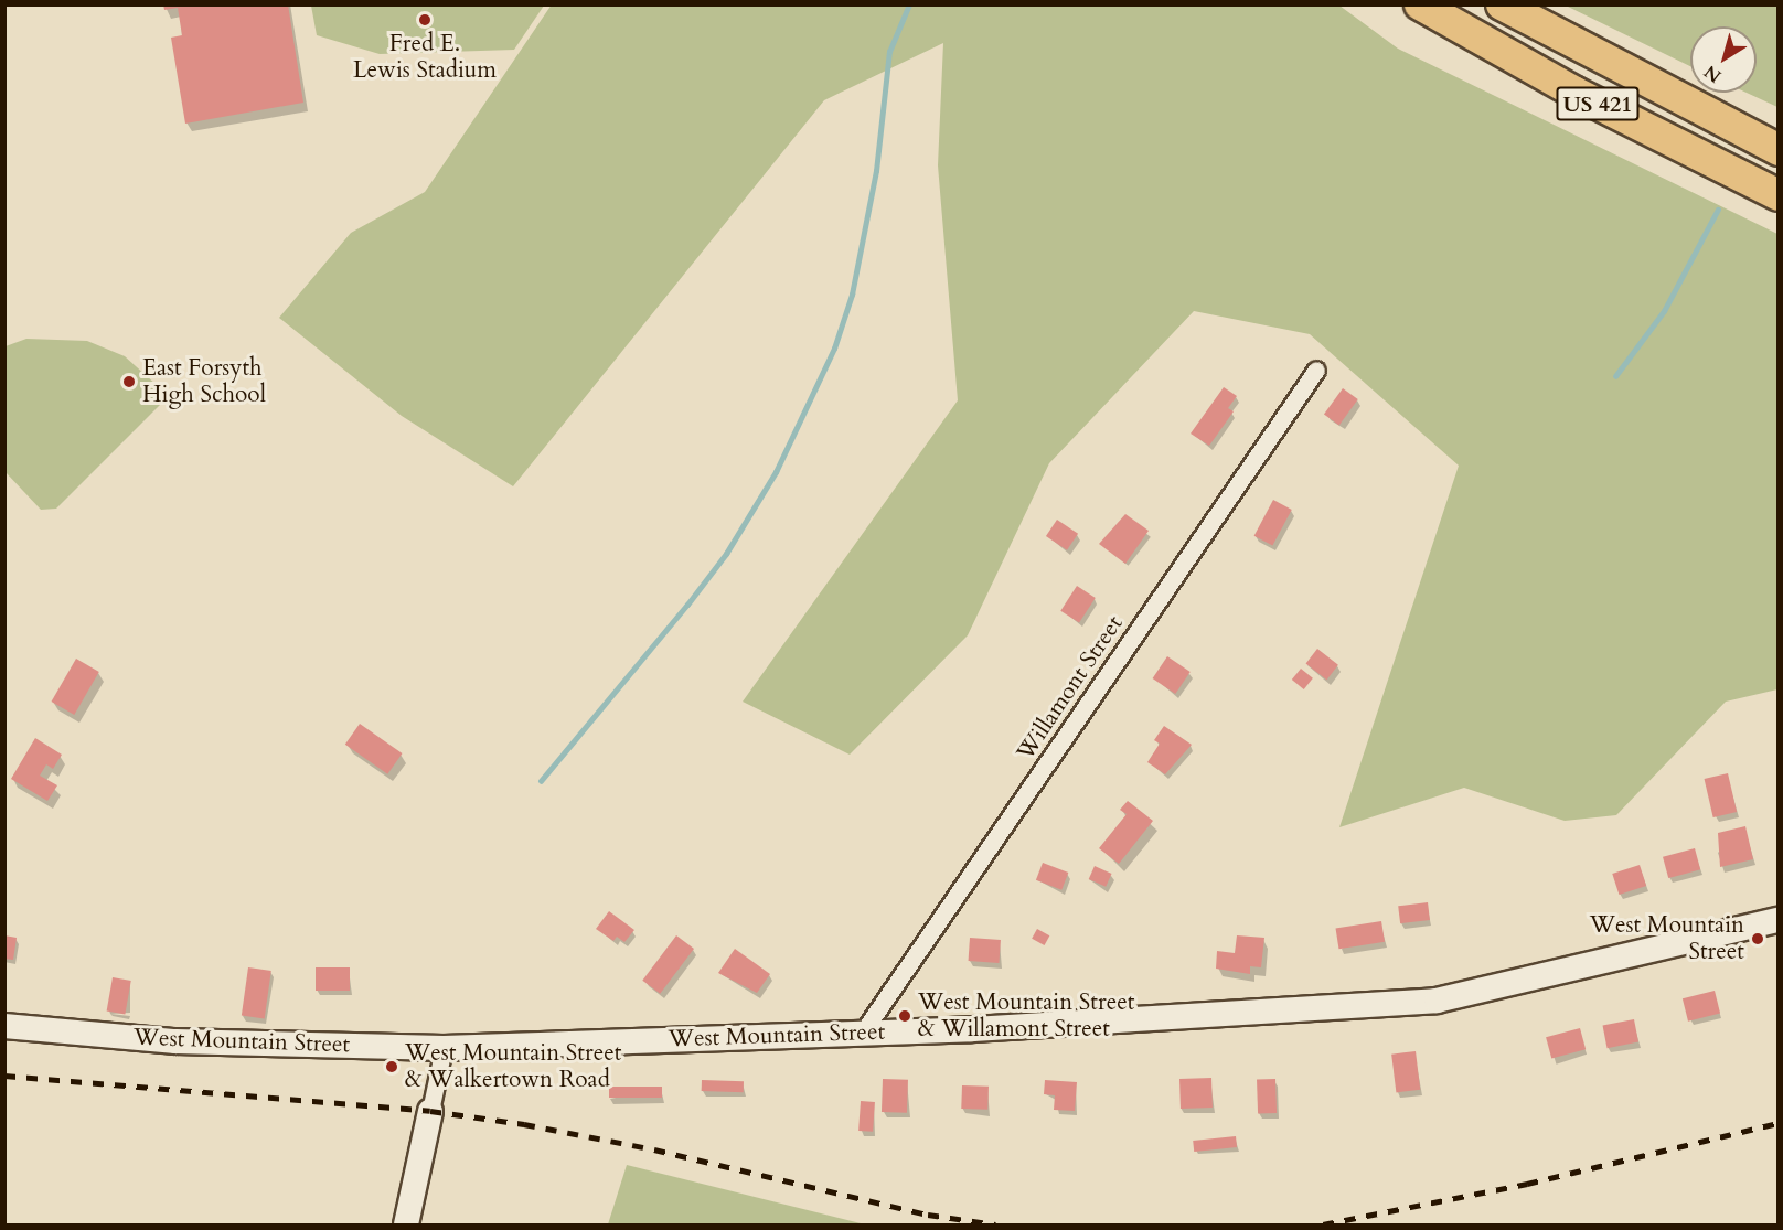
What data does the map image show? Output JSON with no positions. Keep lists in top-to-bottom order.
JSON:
{
  "streets": {
    "highway": ["US 421"],
    "main road": ["West Mountain Street"],
    "street": ["Willamont Street"]
  },
  "crossings": [
    ["Willamont Street", "West Mountain Street"]
  ],
  "places": [
    "Fred E. Lewis Stadium",
    "East Forsyth High School",
    "West Mountain Street",
    "West Mountain Street & Willamont Street",
    "West Mountain Street & Walkertown Road"
  ],
  "north": "bottom left"
}
